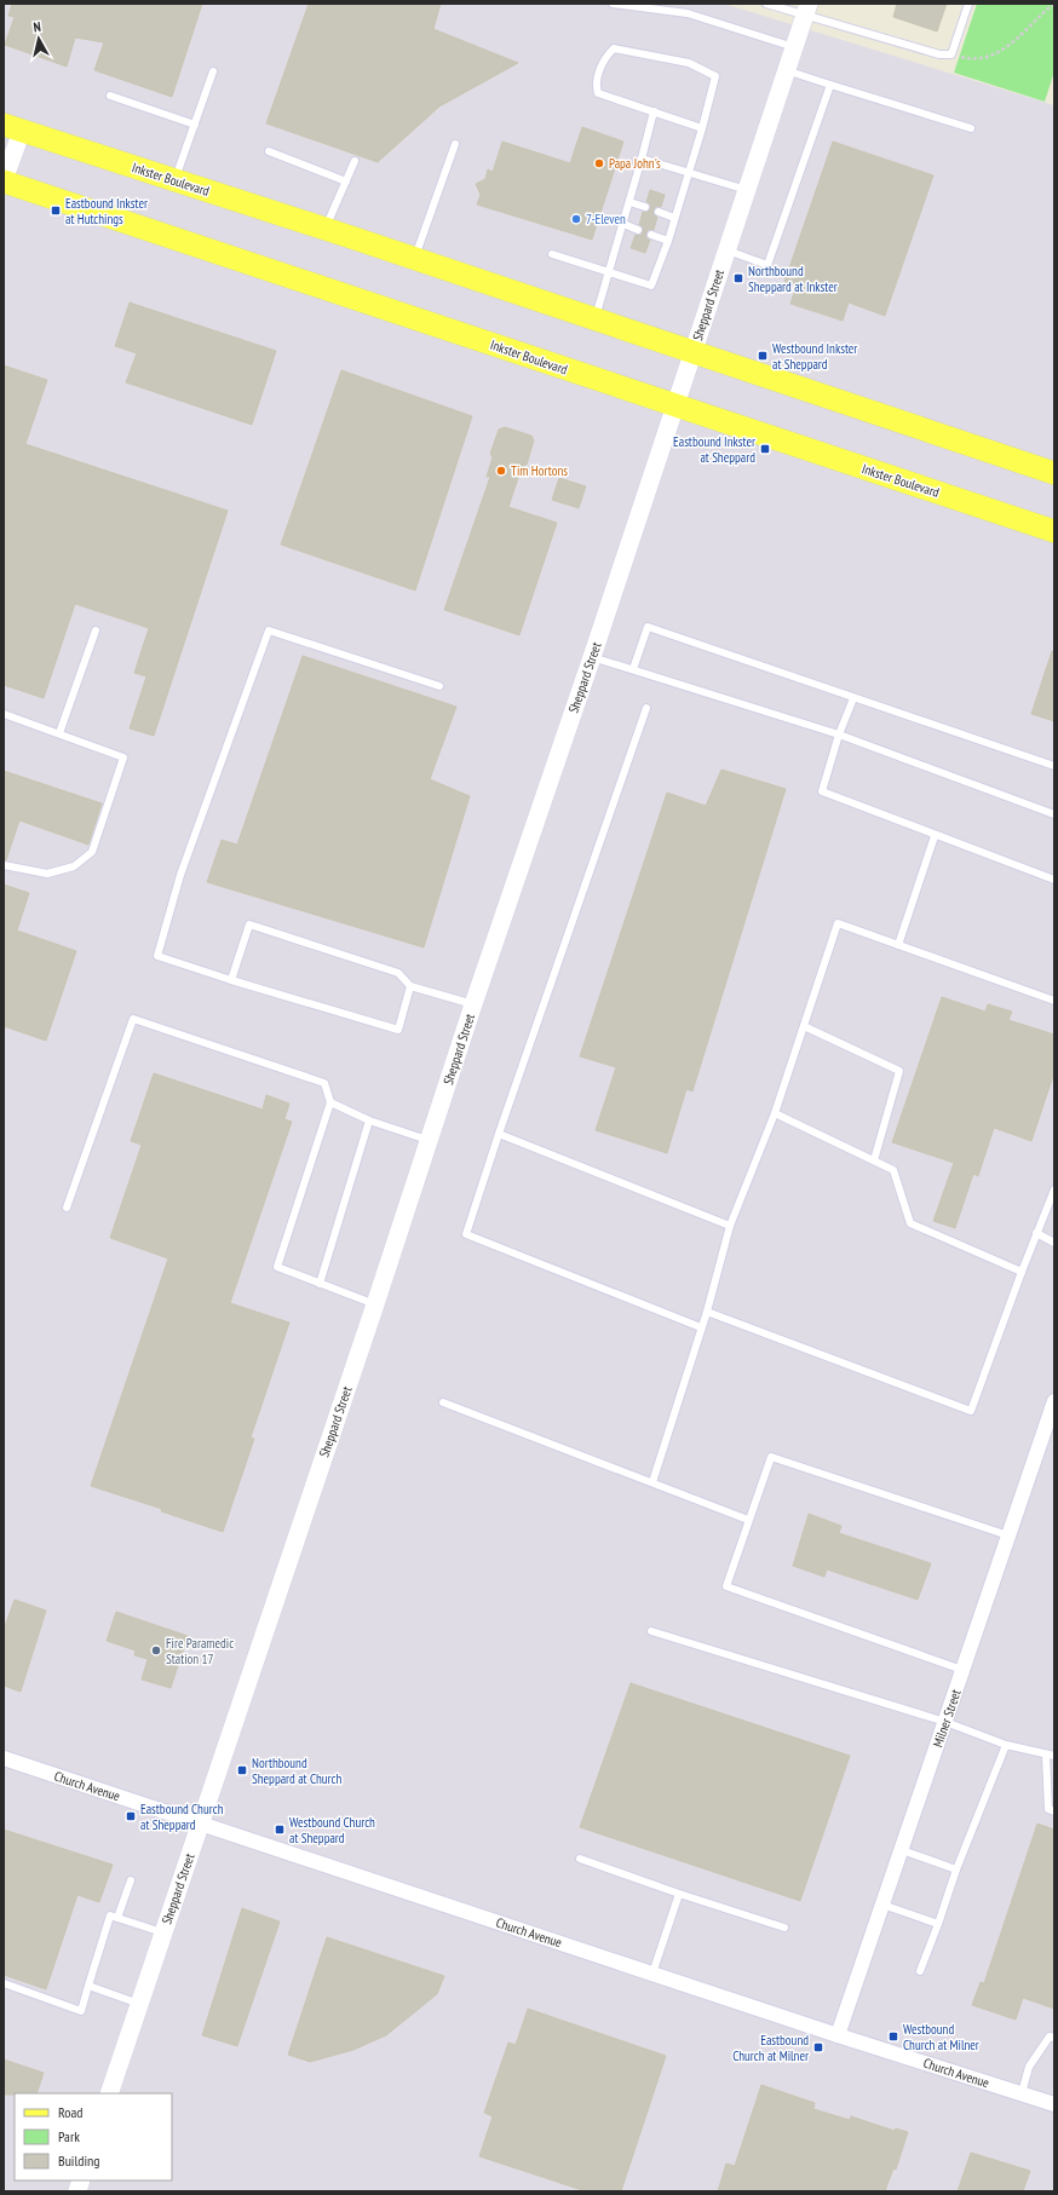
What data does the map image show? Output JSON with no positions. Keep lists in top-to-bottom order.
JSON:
{
  "streets": {
    "main road": ["Inkster Boulevard"],
    "street": ["Sheppard Street", "Milner Street", "Church Avenue"]
  },
  "crossings": [
    ["Inkster Boulevard", "Sheppard Street"],
    ["Sheppard Street", "Church Avenue"],
    ["Milner Street", "Church Avenue"]
  ],
  "places": {
    "other": [
      "Papa John's",
      "7-Eleven",
      "Tim Hortons",
      "Fire Paramedic Station 17"
    ],
    "transit": [
      "Eastbound Inkster at Hutchings",
      "Northbound Sheppard at Inkster",
      "Westbound Inkster at Sheppard",
      "Eastbound Inkster at Sheppard",
      "Northbound Sheppard at Church",
      "Eastbound Church at Sheppard",
      "Westbound Church at Sheppard",
      "Westbound Church at Milner",
      "Eastbound Church at Milner"
    ]
  },
  "legend": ["Road", "Park", "Building"],
  "north": "top"
}
